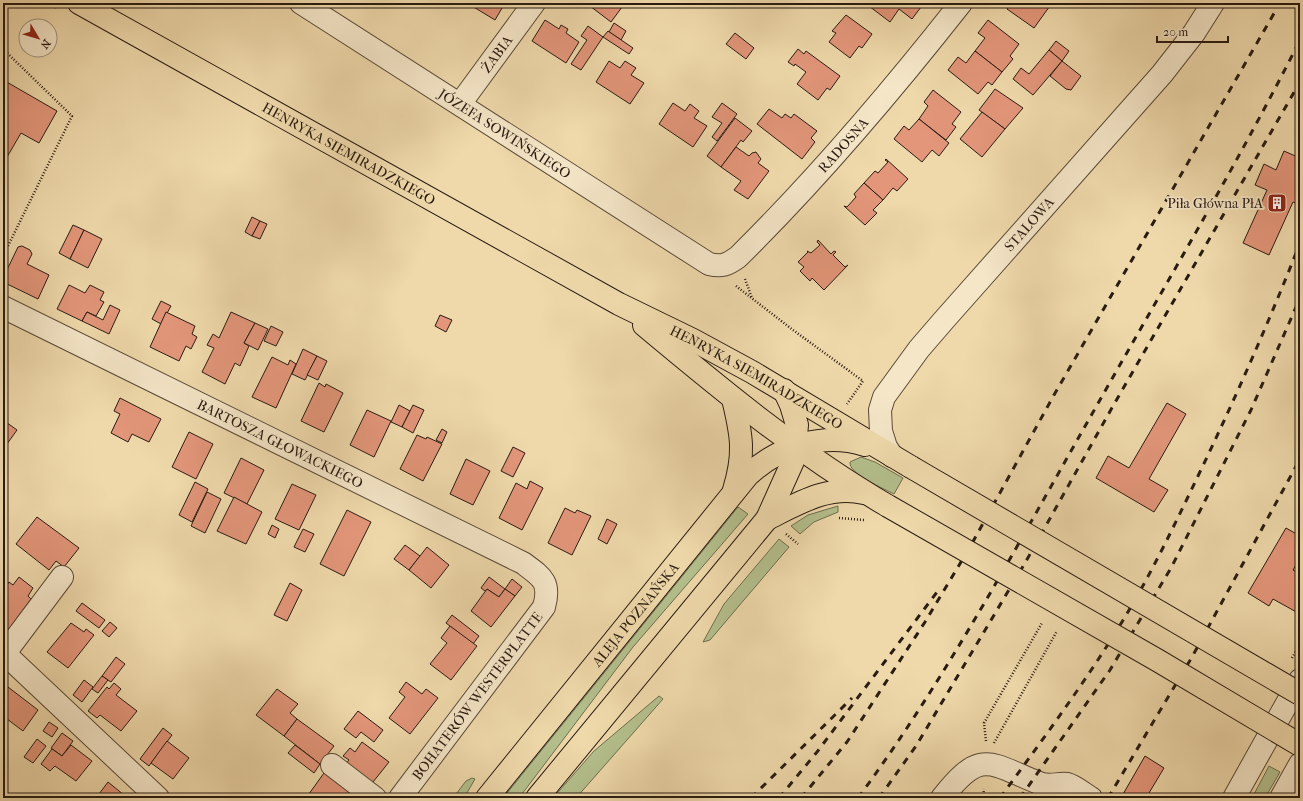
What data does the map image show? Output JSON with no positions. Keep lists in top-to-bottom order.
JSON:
{
  "streets": {
    "main road": ["HENRYKA SIEMIRADZKIEGO", "ALEJA POZNAŃSKA"],
    "street": [
      "ŻABIA",
      "JÓZEFA SOWIŃSKIEGO",
      "RADOSNA",
      "STALOWA",
      "BARTOSZA GŁOWACKIEGO",
      "BOHATERÓW WESTERPLATTE"
    ]
  },
  "crossings": [
    ["ŻABIA", "JÓZEFA SOWIŃSKIEGO"],
    ["JÓZEFA SOWIŃSKIEGO", "RADOSNA"],
    ["HENRYKA SIEMIRADZKIEGO", "STALOWA"],
    ["HENRYKA SIEMIRADZKIEGO", "ALEJA POZNAŃSKA"],
    ["STALOWA", "ALEJA POZNAŃSKA"],
    ["BARTOSZA GŁOWACKIEGO", "BOHATERÓW WESTERPLATTE"]
  ],
  "places": {
    "building": ["Piła Główna PłA"]
  },
  "scale_bar": "20 m",
  "north": "bottom right"
}
